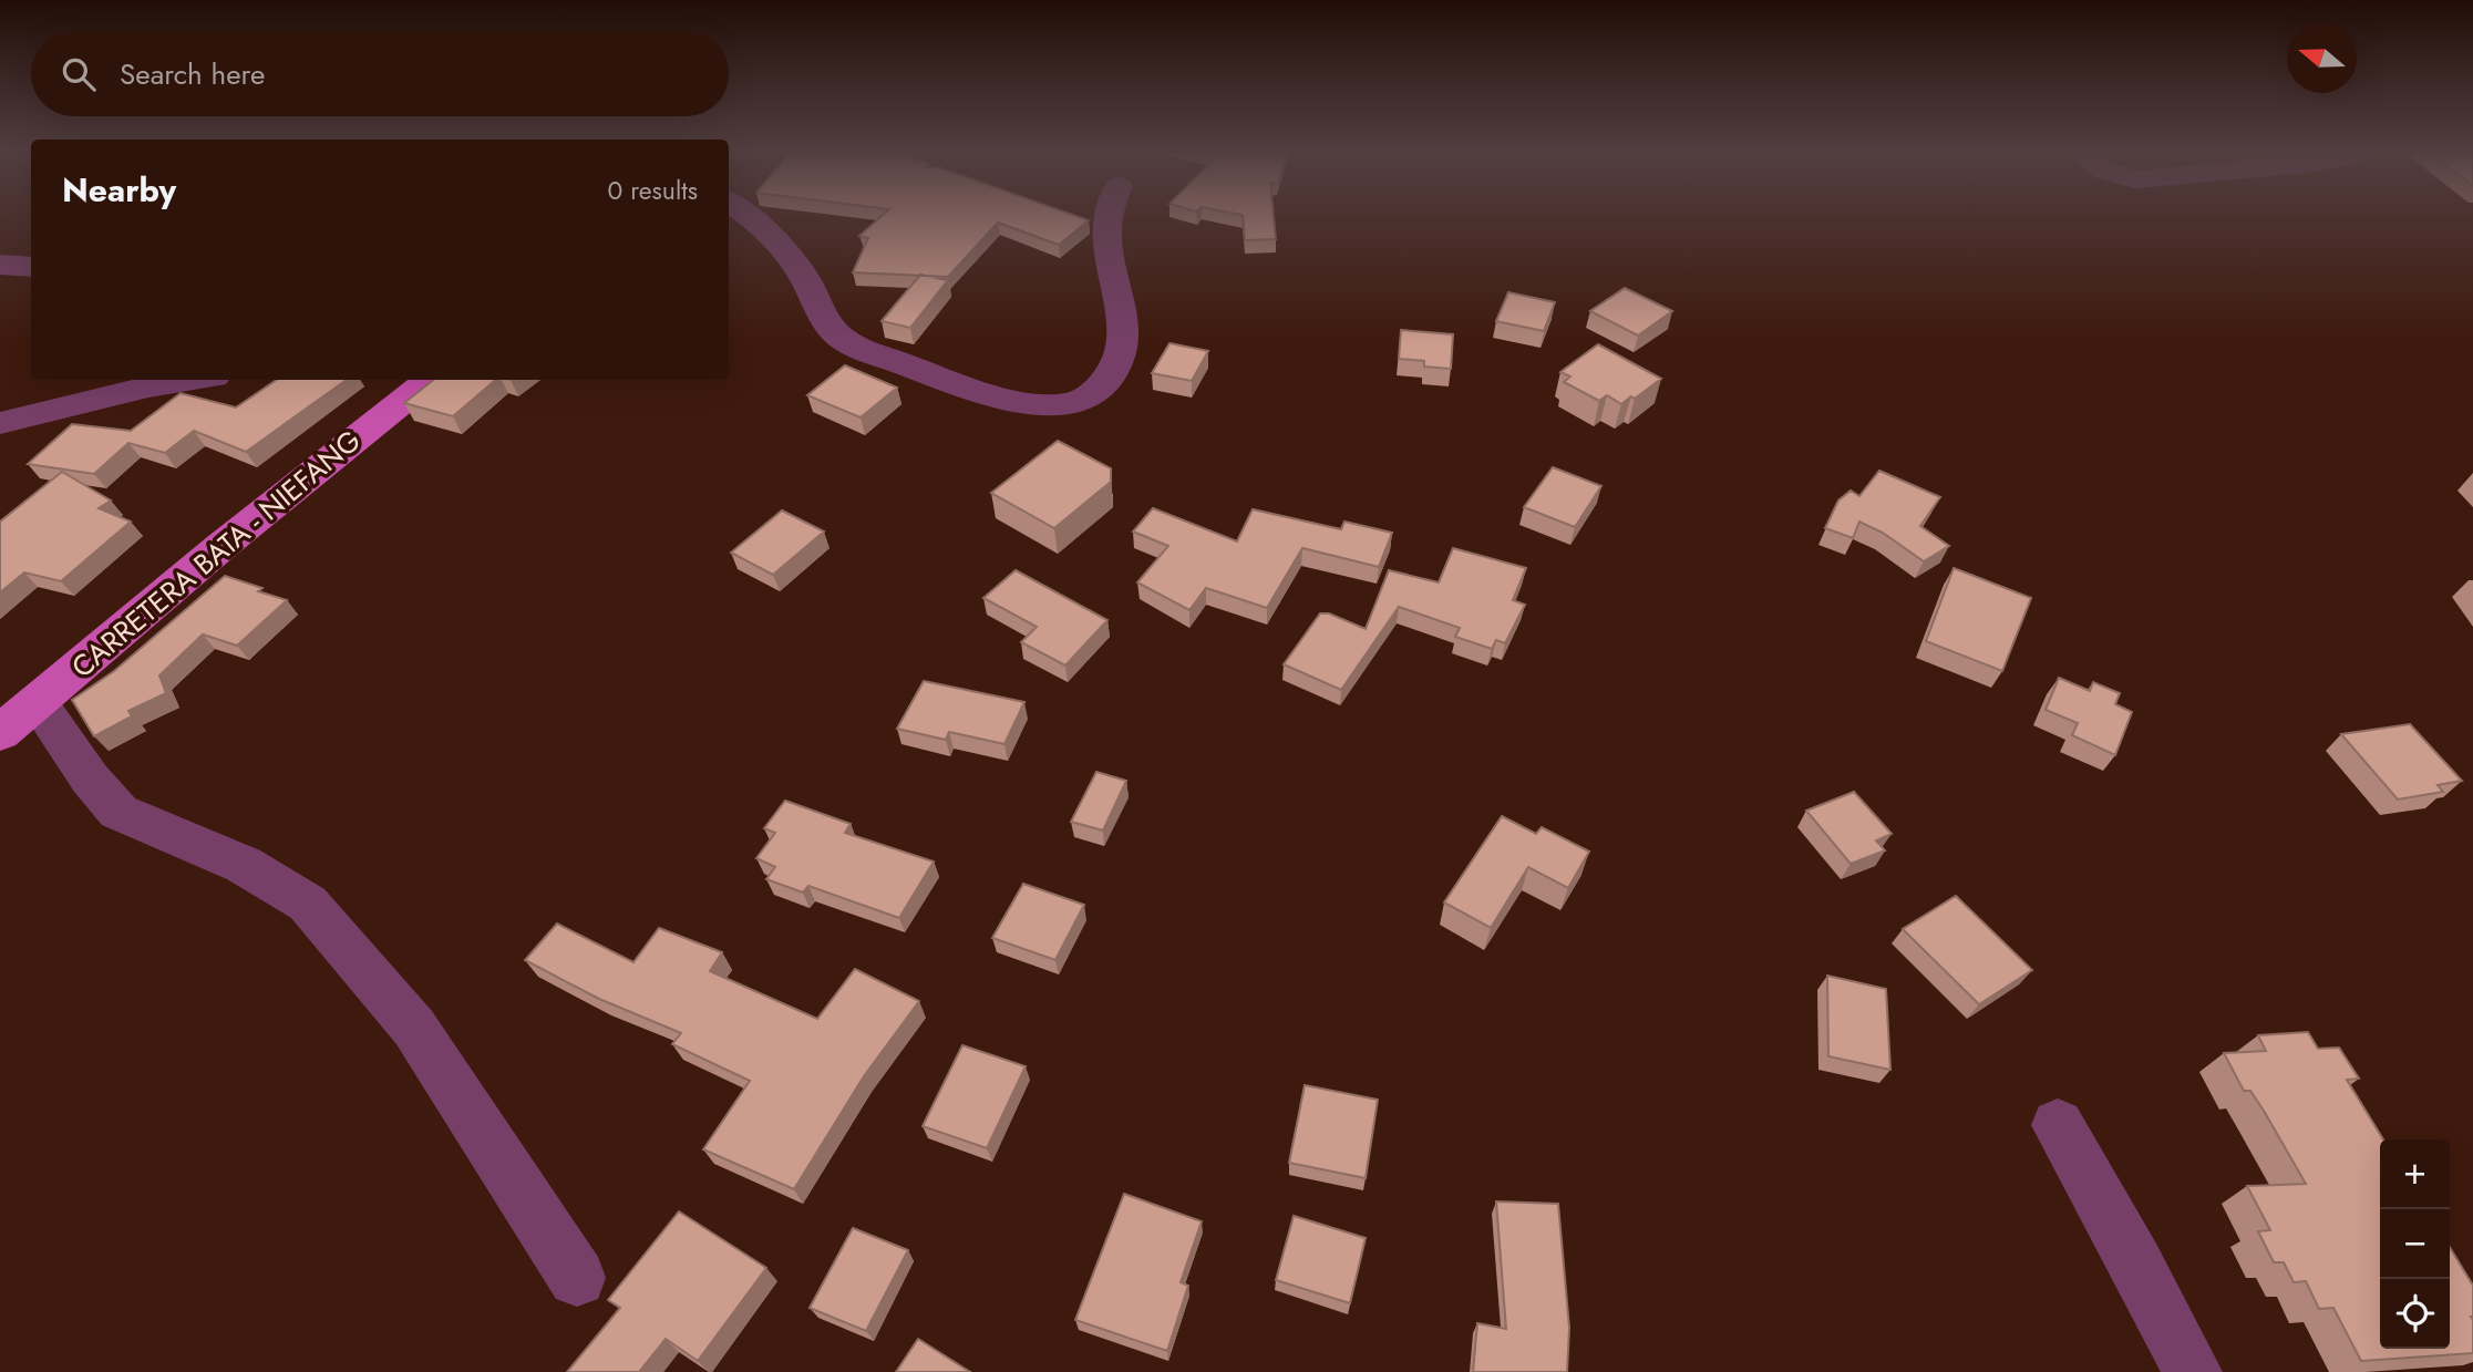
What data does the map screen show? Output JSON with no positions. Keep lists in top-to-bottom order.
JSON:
{
  "streets": {
    "main road": ["CARRETERA BATA - NIEFANG"]
  },
  "north": "left",
  "page": {
    "search": "Search here",
    "heading": ["Nearby", "0 results"],
    "map_buttons": ["+", "−"]
  }
}
